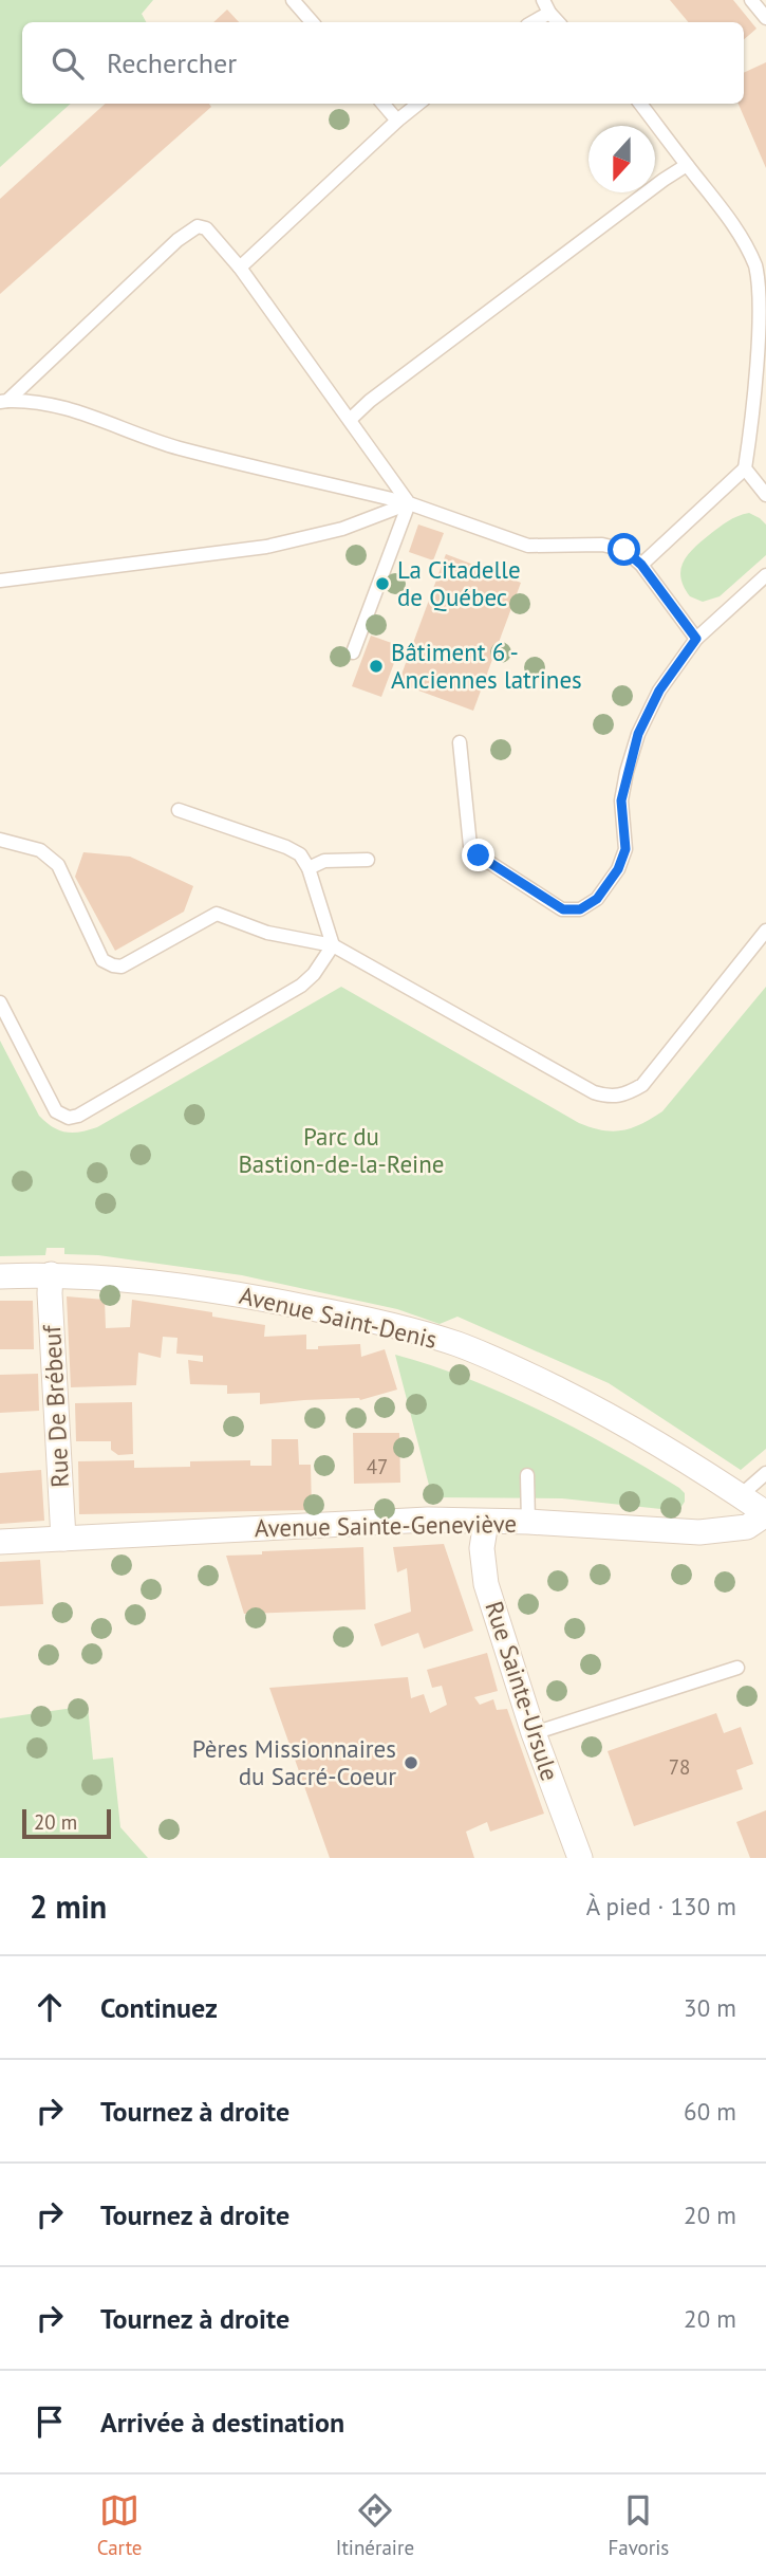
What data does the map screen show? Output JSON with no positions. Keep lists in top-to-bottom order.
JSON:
{
  "streets": {
    "street": [
      "Avenue Saint-Denis",
      "Rue De Brébeuf",
      "Avenue Sainte-Geneviève",
      "Rue Sainte-Ursule"
    ]
  },
  "crossings": [
    ["Avenue Saint-Denis", "Rue De Brébeuf"],
    ["Avenue Saint-Denis", "Avenue Sainte-Geneviève"],
    ["Rue De Brébeuf", "Avenue Sainte-Geneviève"],
    ["Avenue Sainte-Geneviève", "Rue Sainte-Ursule"]
  ],
  "parks": ["Parc du Bastion-de-la-Reine"],
  "places": ["La Citadelle de Québec", "Bâtiment 6 - Anciennes latrines", "Pères Missionnaires du Sacré-Coeur"],
  "house_numbers": ["47", "78"],
  "scale_bar": "20 m",
  "north": "bottom",
  "page": {
    "search": "Rechercher",
    "scale": "20 m",
    "heading": ["2 min", "À pied · 130 m"],
    "list": [
      ["Continuez", "30 m"],
      ["Tournez à droite", "60 m"],
      ["Tournez à droite", "20 m"],
      ["Tournez à droite", "20 m"],
      "Arrivée à destination"
    ],
    "nav": ["Carte", "Itinéraire", "Favoris"]
  }
}
